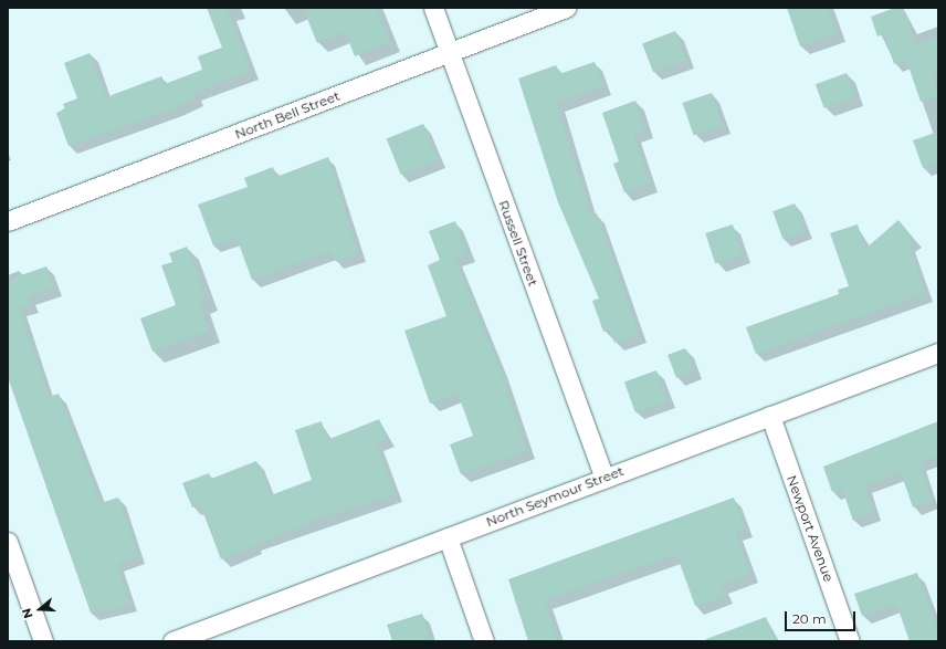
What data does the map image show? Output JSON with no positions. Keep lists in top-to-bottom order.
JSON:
{
  "streets": {
    "street": [
      "North Bell Street",
      "Russell Street",
      "North Seymour Street",
      "Newport Avenue"
    ]
  },
  "crossings": [
    ["North Bell Street", "Russell Street"],
    ["Russell Street", "North Seymour Street"],
    ["North Seymour Street", "Newport Avenue"]
  ],
  "scale_bar": "20 m",
  "north": "left"
}
